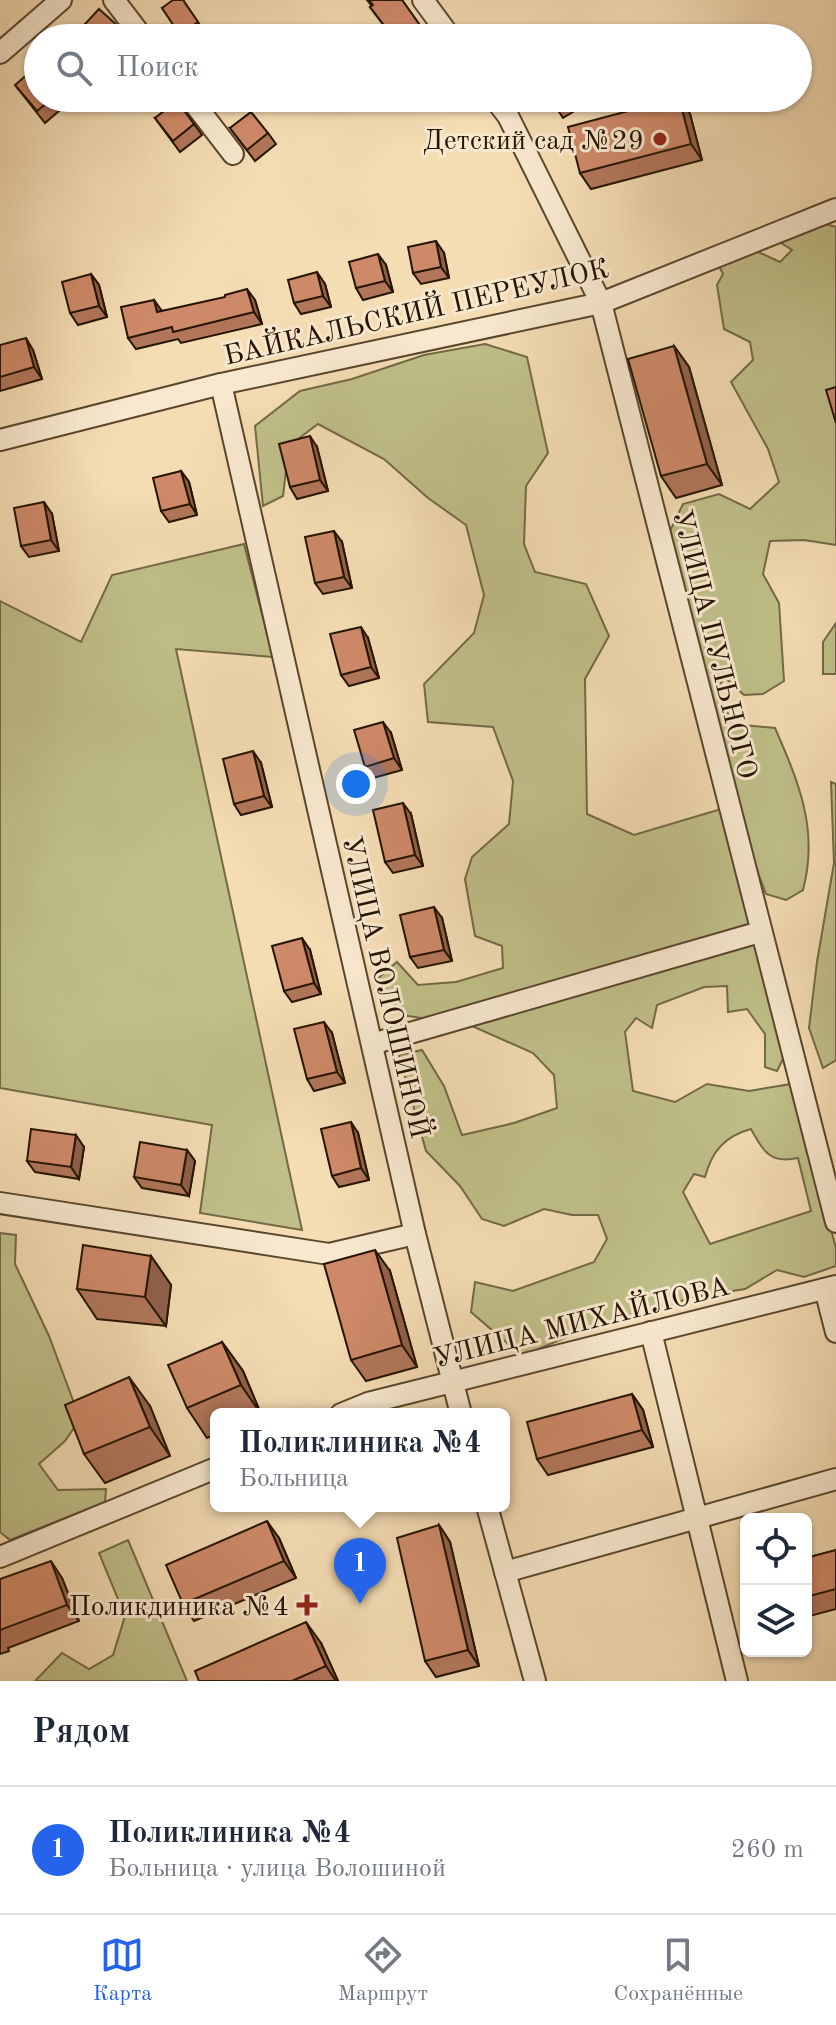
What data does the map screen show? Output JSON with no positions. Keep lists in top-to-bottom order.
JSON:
{
  "streets": {
    "street": [
      "БАЙКАЛЬСКИЙ ПЕРЕУЛОК",
      "УЛИЦА ПУЛЬНОГО",
      "УЛИЦА ВОЛОШИНОЙ",
      "УЛИЦА МИХАЙЛОВА"
    ]
  },
  "crossings": [
    ["БАЙКАЛЬСКИЙ ПЕРЕУЛОК", "УЛИЦА ПУЛЬНОГО"],
    ["БАЙКАЛЬСКИЙ ПЕРЕУЛОК", "УЛИЦА ВОЛОШИНОЙ"],
    ["УЛИЦА ВОЛОШИНОЙ", "УЛИЦА МИХАЙЛОВА"]
  ],
  "places": {
    "other": ["Детский сад №29"],
    "health": ["Поликдиника №4"]
  },
  "page": {
    "search": "Поиск",
    "popup": ["Поликлиника №4", "Больница"],
    "pins": "1",
    "heading": "Рядом",
    "list": [
      {
        "mark": "1",
        "name": "Поликлиника №4",
        "note": "Больница · улица Волошиной",
        "value": "260 m"
      }
    ],
    "nav": ["Карта", "Маршрут", "Сохранённые"]
  }
}
